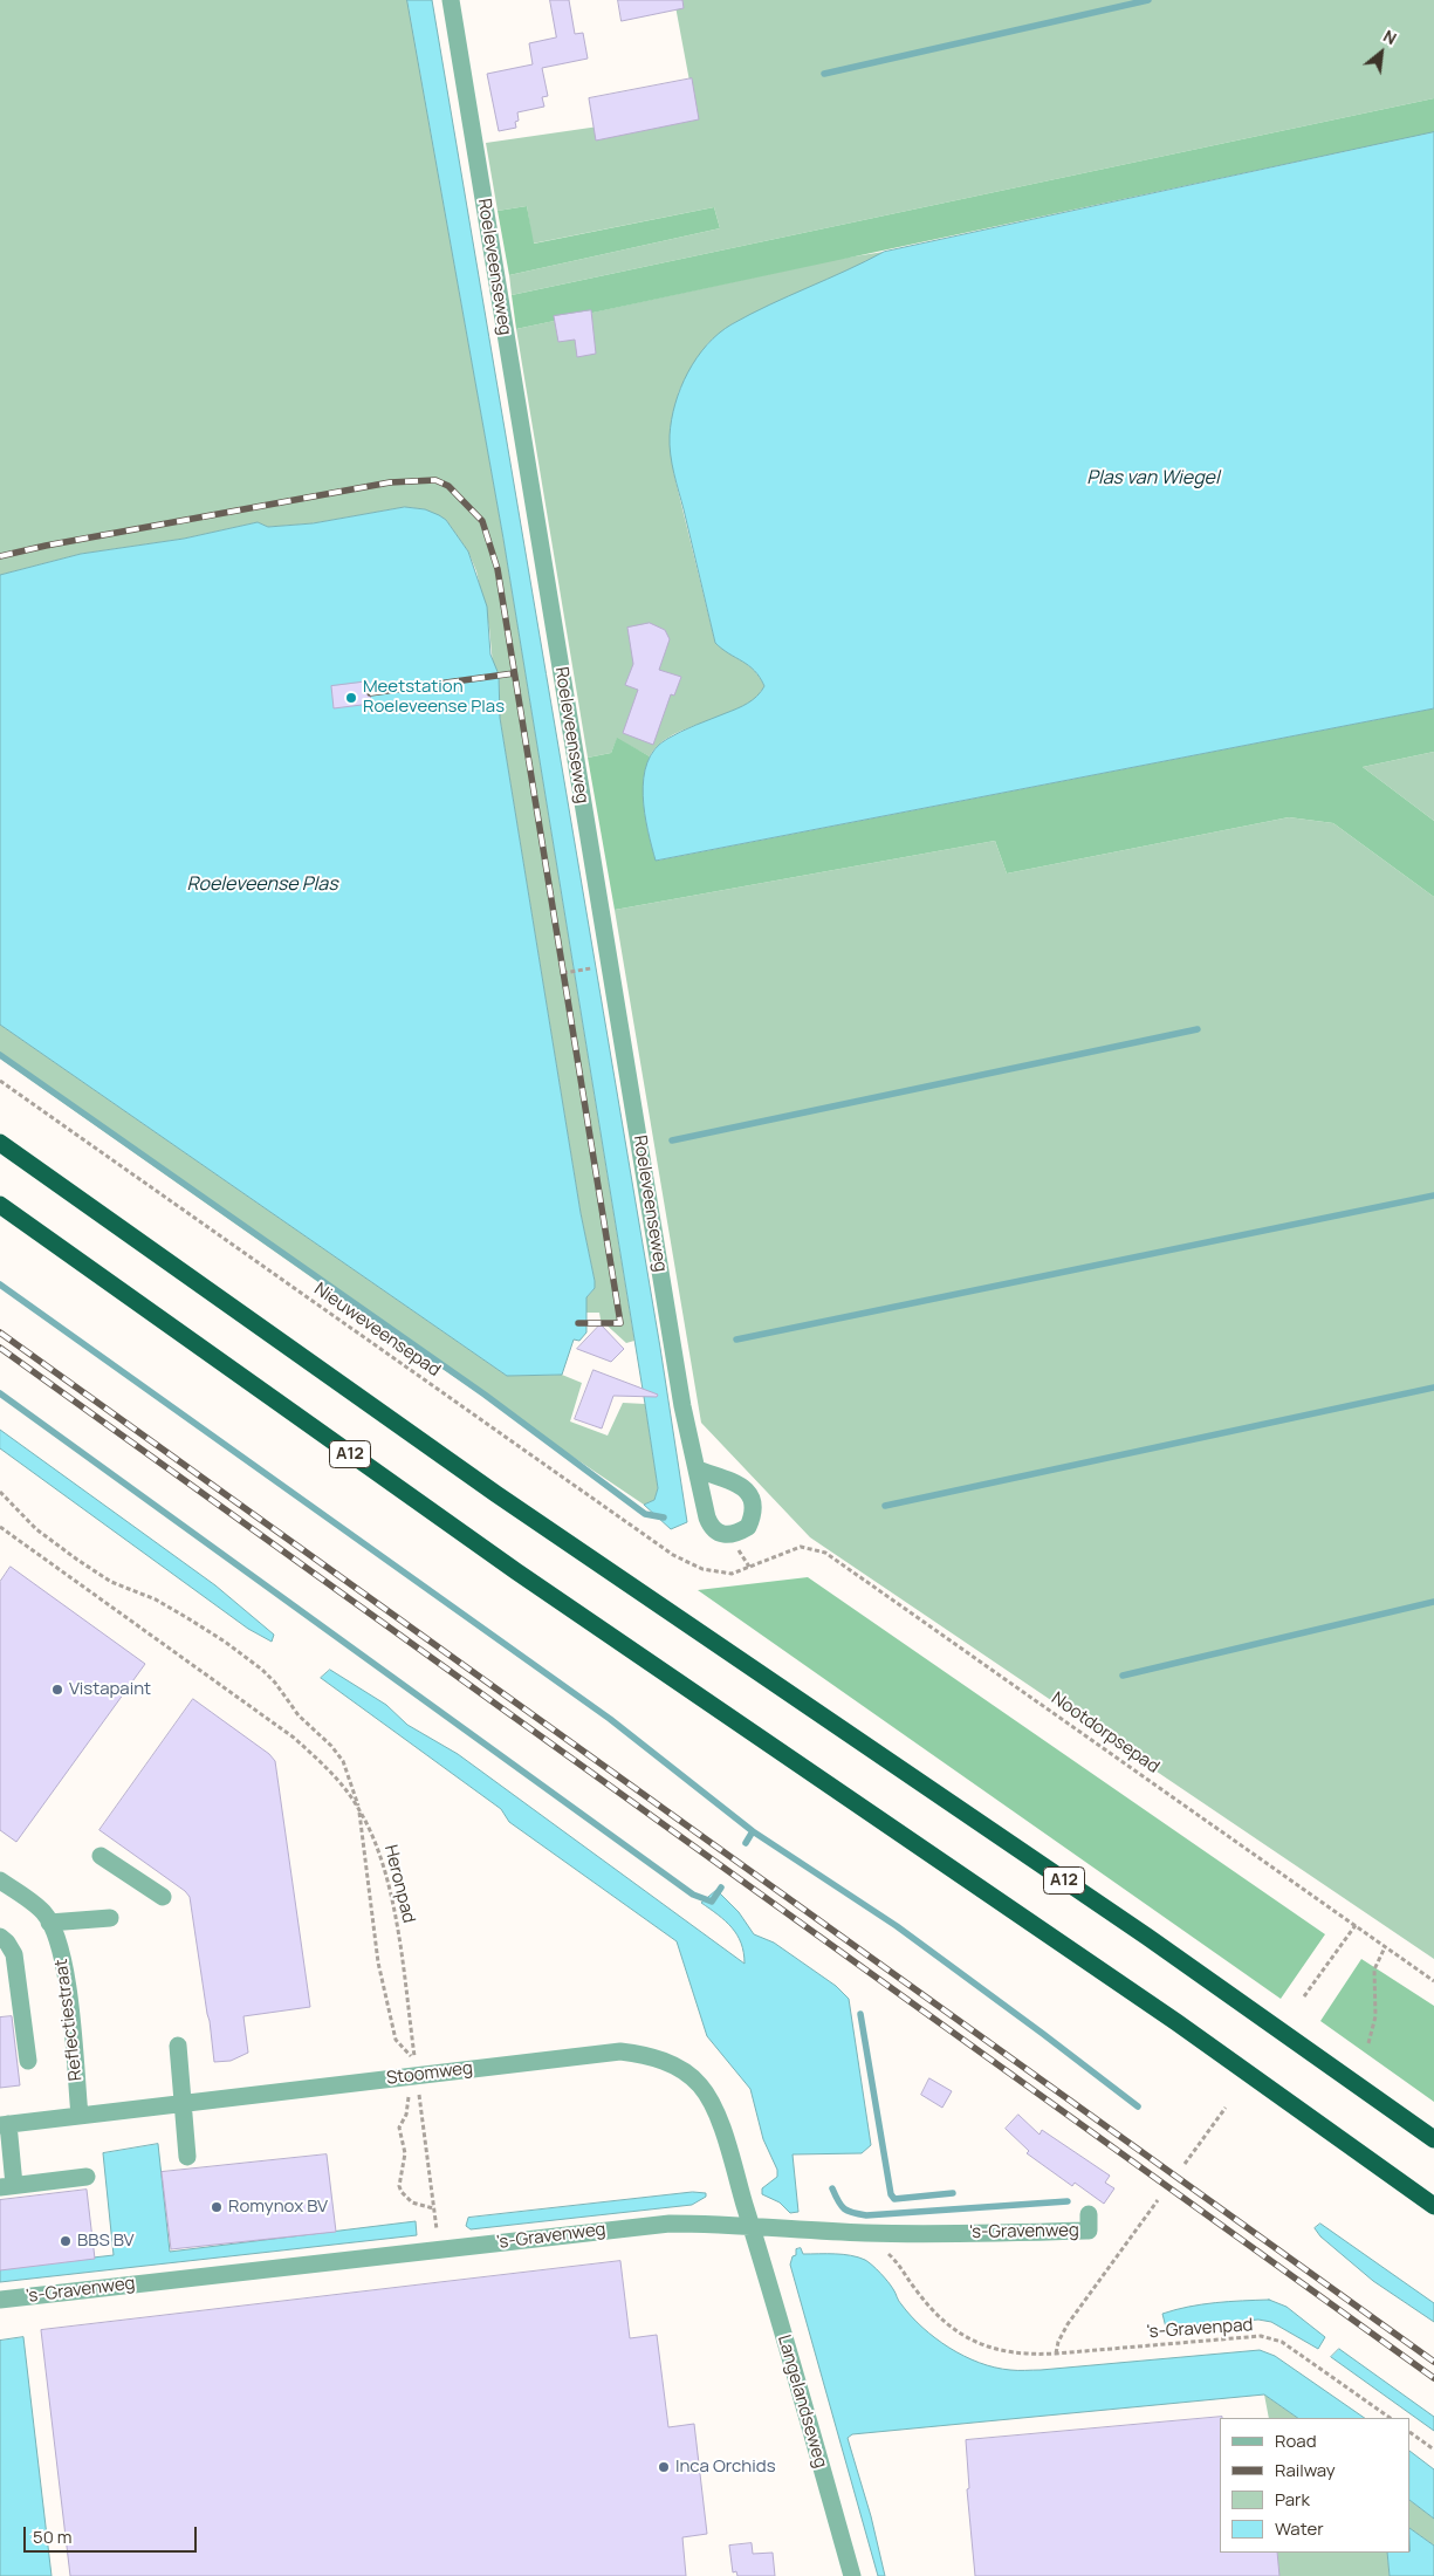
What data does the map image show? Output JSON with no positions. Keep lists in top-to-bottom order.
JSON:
{
  "streets": {
    "highway": ["A12"],
    "street": [
      "Roeleveenseweg",
      "Reflectiestraat",
      "Stoomweg",
      "'s-Gravenweg",
      "Langelandseweg"
    ],
    "path": [
      "Nieuweveensepad",
      "Nootdorpsepad",
      "Heronpad",
      "'s-Gravenpad"
    ]
  },
  "crossings": [
    ["Nieuweveensepad", "Nootdorpsepad"],
    ["Heronpad", "Stoomweg"],
    ["Heronpad", "'s-Gravenweg"],
    ["Reflectiestraat", "Stoomweg"],
    ["Stoomweg", "'s-Gravenweg"],
    ["Stoomweg", "Langelandseweg"],
    ["'s-Gravenweg", "'s-Gravenpad"],
    ["'s-Gravenweg", "Langelandseweg"]
  ],
  "water": ["Plas van Wiegel", "Roeleveense Plas"],
  "places": [
    "Meetstation Roeleveense Plas",
    "Vistapaint",
    "Romynox BV",
    "BBS BV",
    "Inca Orchids"
  ],
  "legend": [
    "Road",
    "Railway",
    "Park",
    "Water"
  ],
  "scale_bar": "50 m",
  "north": "top right"
}
